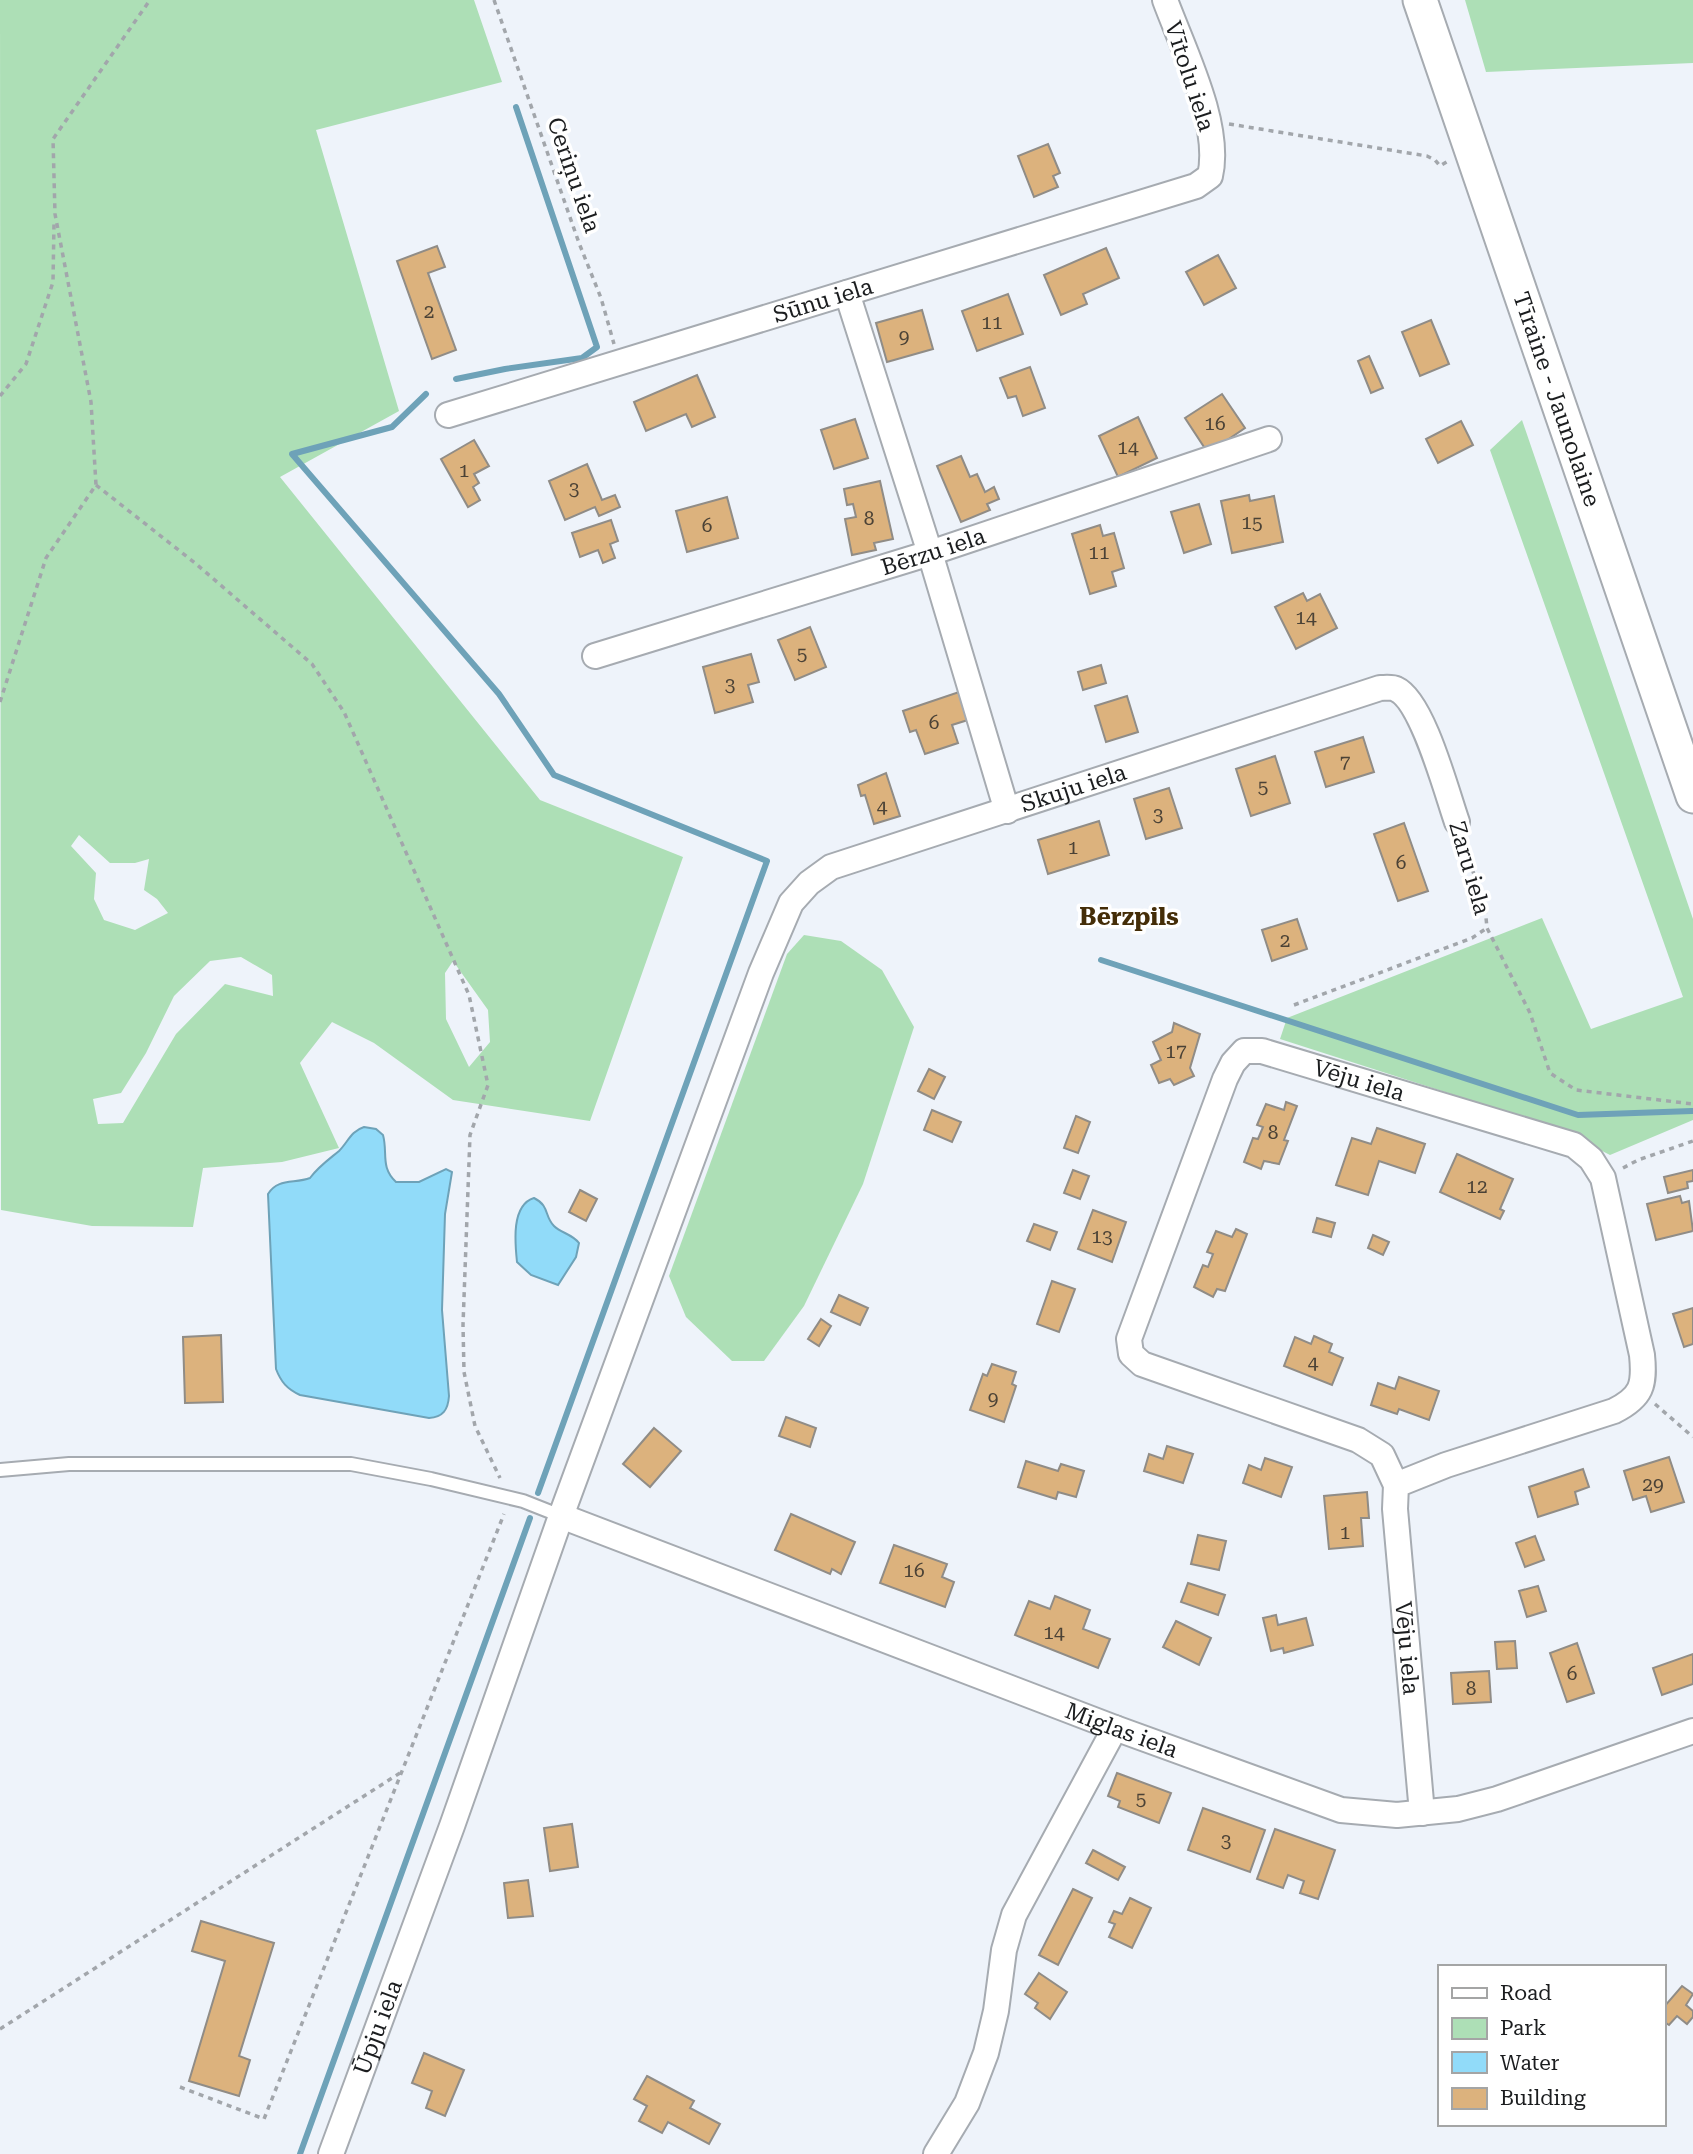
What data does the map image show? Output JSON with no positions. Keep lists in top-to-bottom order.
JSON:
{
  "streets": {
    "main road": ["Tīraine - Jaunolaine"],
    "street": [
      "Vītolu iela",
      "Sūnu iela",
      "Bērzu iela",
      "Skuju iela",
      "Zaru iela",
      "Vēju iela",
      "Miglas iela",
      "Ūpju iela"
    ],
    "path": ["Ceriņu iela"]
  },
  "crossings": [
    ["Vītolu iela", "Sūnu iela"],
    ["Ceriņu iela", "Sūnu iela"],
    ["Skuju iela", "Zaru iela"],
    ["Skuju iela", "Ūpju iela"],
    ["Vēju iela", "Miglas iela"],
    ["Miglas iela", "Ūpju iela"]
  ],
  "districts": ["Bērzpils"],
  "house_numbers": [
    "2",
    "11",
    "9",
    "16",
    "14",
    "1",
    "3",
    "8",
    "15",
    "6",
    "11",
    "14",
    "5",
    "3",
    "6",
    "7",
    "5",
    "4",
    "3",
    "1",
    "6",
    "2",
    "17",
    "8",
    "12",
    "13",
    "4",
    "9",
    "29",
    "1",
    "16",
    "14",
    "6",
    "8",
    "5",
    "3"
  ],
  "legend": [
    "Road",
    "Park",
    "Water",
    "Building"
  ]
}
